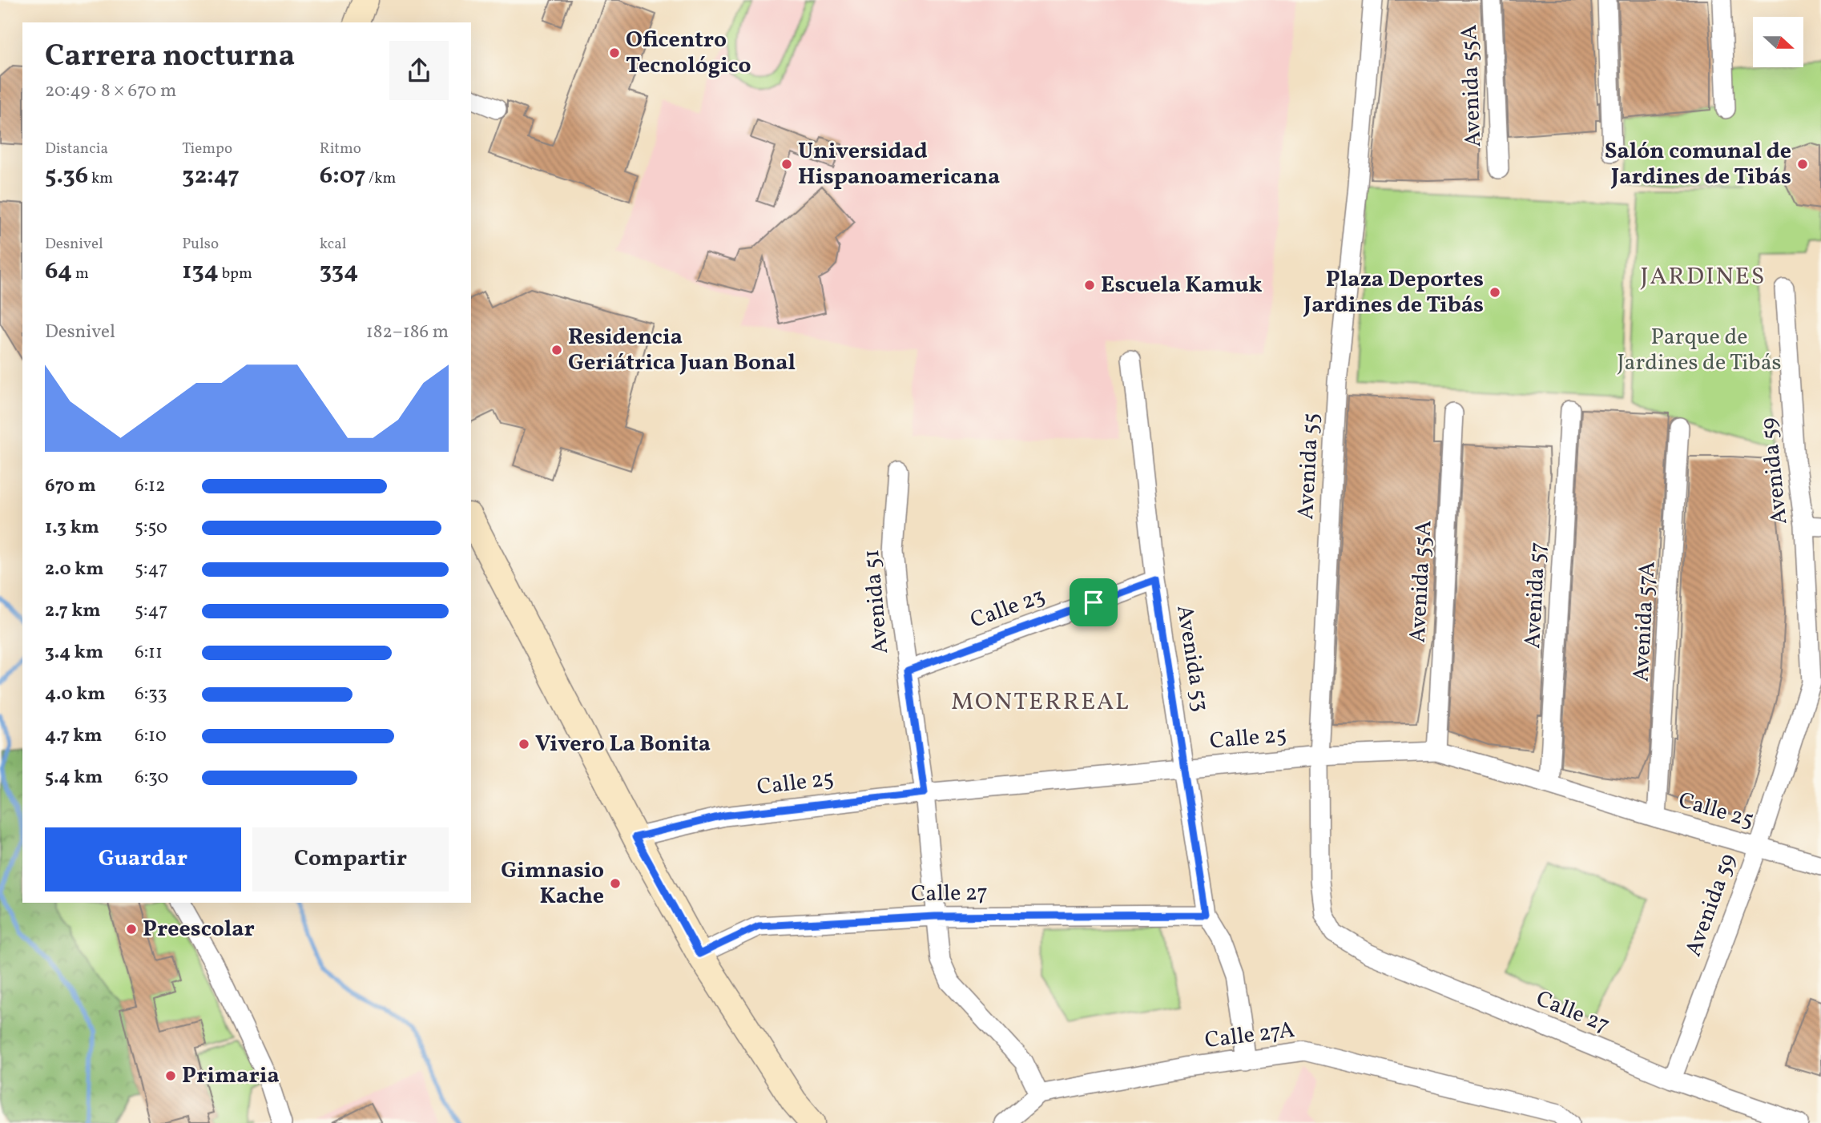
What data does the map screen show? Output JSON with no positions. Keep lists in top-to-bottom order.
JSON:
{
  "streets": {
    "street": [
      "Avenida 55A",
      "Avenida 55",
      "Avenida 59",
      "Avenida 57",
      "Avenida 51",
      "Calle 23",
      "Avenida 57A",
      "Avenida 53",
      "Calle 25",
      "Calle 27",
      "Calle 27A"
    ]
  },
  "crossings": [
    ["Avenida 55A", "Calle 25"],
    ["Avenida 55", "Calle 25"],
    ["Avenida 55", "Calle 27"],
    ["Avenida 59", "Calle 25"],
    ["Avenida 59", "Calle 27"],
    ["Avenida 57", "Calle 25"],
    ["Avenida 51", "Calle 23"],
    ["Avenida 51", "Calle 25"],
    ["Avenida 51", "Calle 27"],
    ["Avenida 51", "Calle 27A"],
    ["Calle 23", "Avenida 53"],
    ["Avenida 57A", "Calle 25"],
    ["Avenida 53", "Calle 25"],
    ["Avenida 53", "Calle 27"],
    ["Avenida 53", "Calle 27A"]
  ],
  "districts": ["JARDINES", "MONTERREAL"],
  "parks": ["Parque de Jardines de Tibás"],
  "places": [
    "Oficentro Tecnológico",
    "Universidad Hispanoamericana",
    "Salón comunal de Jardines de Tibás",
    "Escuela Kamuk",
    "Plaza Deportes Jardines de Tibás",
    "Residencia Geriátrica Juan Bonal",
    "Vivero La Bonita",
    "Gimnasio Kache",
    "Preescolar",
    "Primaria"
  ],
  "north": "right",
  "page": {
    "heading": ["Carrera nocturna", "20:49 · 8 × 670 m"],
    "stats": [
      ["Distancia", "5.36 km"],
      ["Tiempo", "32:47"],
      ["Ritmo", "6:07 /km"],
      ["Desnivel", "64 m"],
      ["Pulso", "134 bpm"],
      ["kcal", "334"]
    ],
    "chart": ["Desnivel", "182–186 m"],
    "list": [
      {
        "name": "670 m",
        "note": "6:12"
      },
      {
        "name": "1.3 km",
        "note": "5:50"
      },
      {
        "name": "2.0 km",
        "note": "5:47"
      },
      {
        "name": "2.7 km",
        "note": "5:47"
      },
      {
        "name": "3.4 km",
        "note": "6:11"
      },
      {
        "name": "4.0 km",
        "note": "6:33"
      },
      {
        "name": "4.7 km",
        "note": "6:10"
      },
      {
        "name": "5.4 km",
        "note": "6:30"
      }
    ],
    "buttons": ["Guardar", "Compartir"]
  }
}
